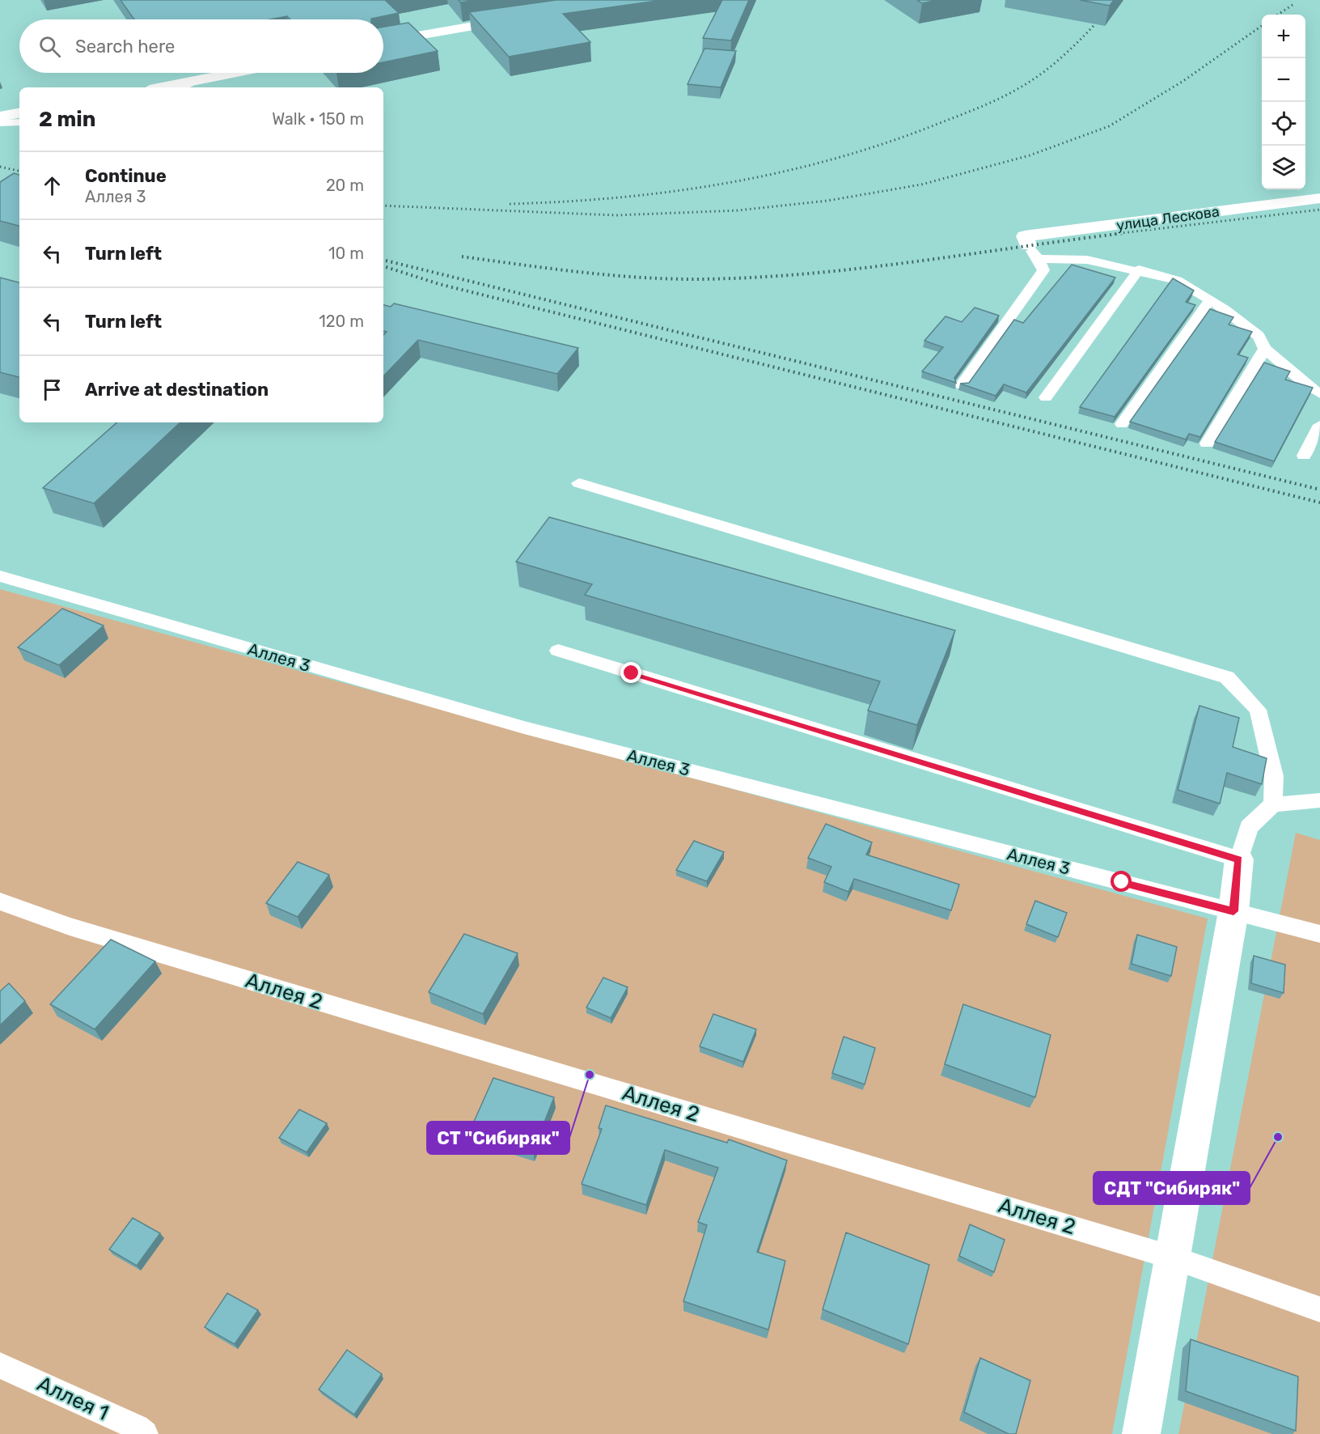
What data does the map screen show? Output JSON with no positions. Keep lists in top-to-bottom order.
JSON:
{
  "streets": {
    "street": ["улица Лескова"],
    "lane": ["Аллея 3", "Аллея 2", "Аллея 1"]
  },
  "places": ["СТ \"Сибиряк\"", "СДТ \"Сибиряк\""],
  "page": {
    "map_buttons": ["+", "−"],
    "search": "Search here",
    "heading": ["2 min", "Walk · 150 m"],
    "list": [
      ["Continue", "Аллея 3", "20 m"],
      ["Turn left", "10 m"],
      ["Turn left", "120 m"],
      "Arrive at destination"
    ]
  }
}
